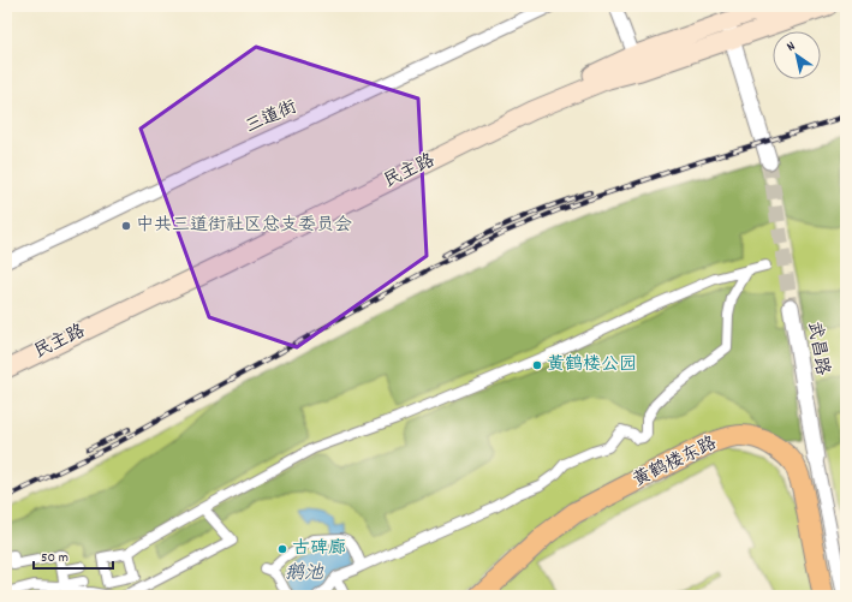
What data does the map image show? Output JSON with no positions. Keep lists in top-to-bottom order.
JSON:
{
  "streets": {
    "main road": ["民主路", "黄鹤楼东路"],
    "street": ["三道街", "武昌路"]
  },
  "water": ["鹅池"],
  "places": ["中共三道街社区总支委员会", "黄鹤楼公园", "古碑廊"],
  "scale_bar": "50 m",
  "north": "top left"
}
